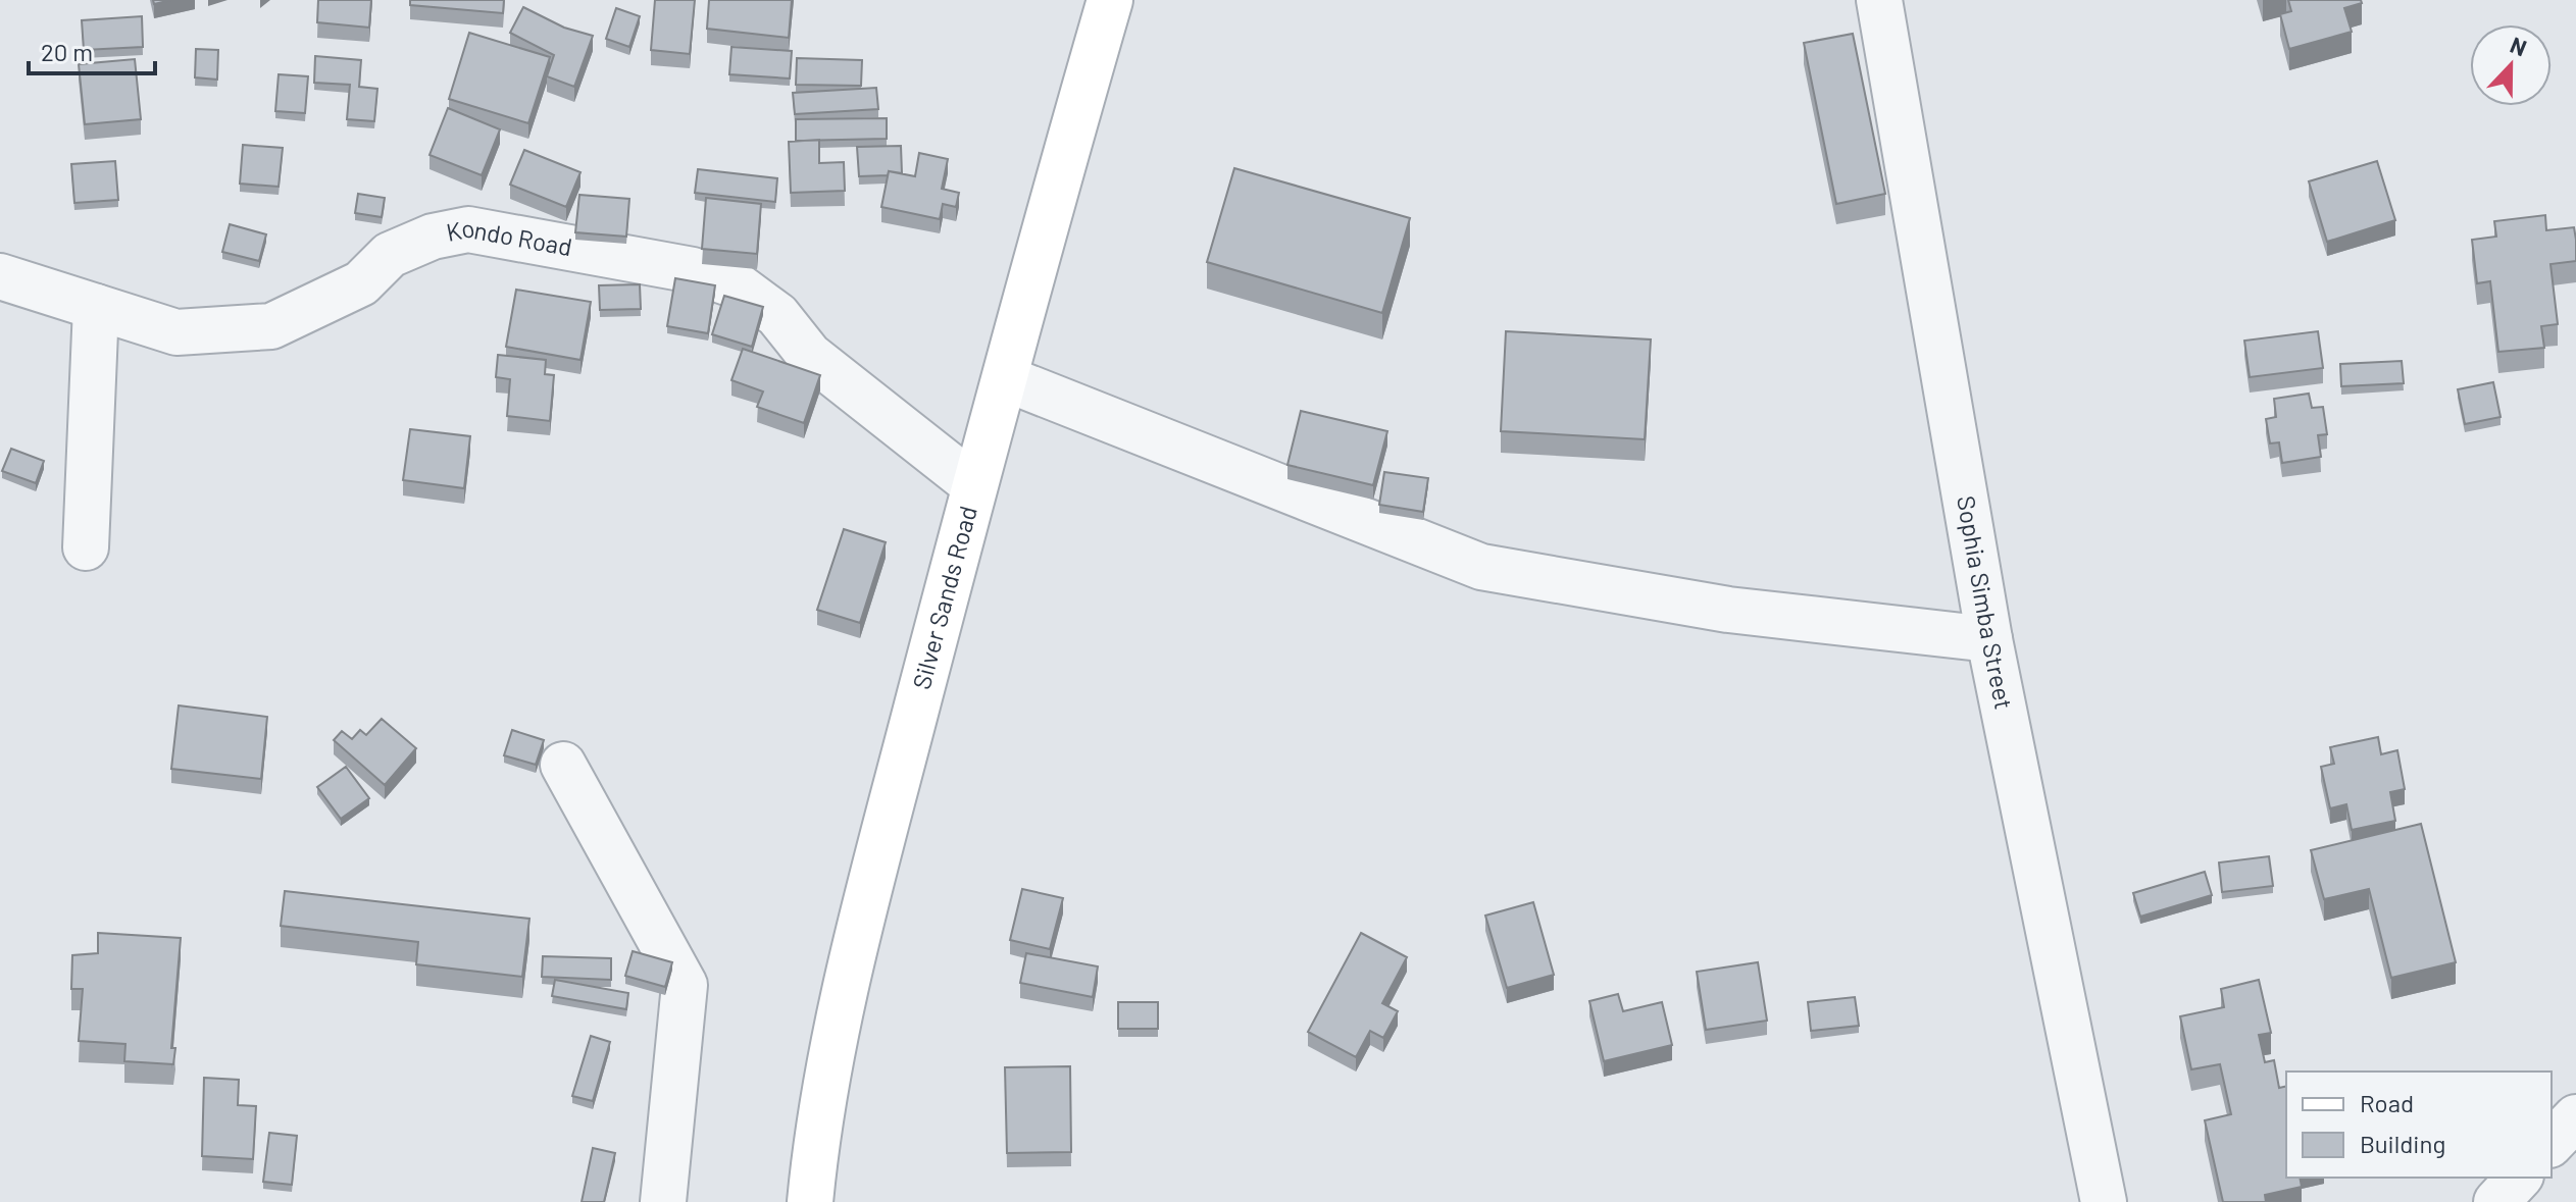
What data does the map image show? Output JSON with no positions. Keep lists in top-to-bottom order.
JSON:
{
  "streets": {
    "street": ["Kondo Road", "Silver Sands Road", "Sophia Simba Street"]
  },
  "crossings": [
    ["Kondo Road", "Silver Sands Road"]
  ],
  "legend": ["Road", "Building"],
  "scale_bar": "20 m",
  "north": "top"
}
